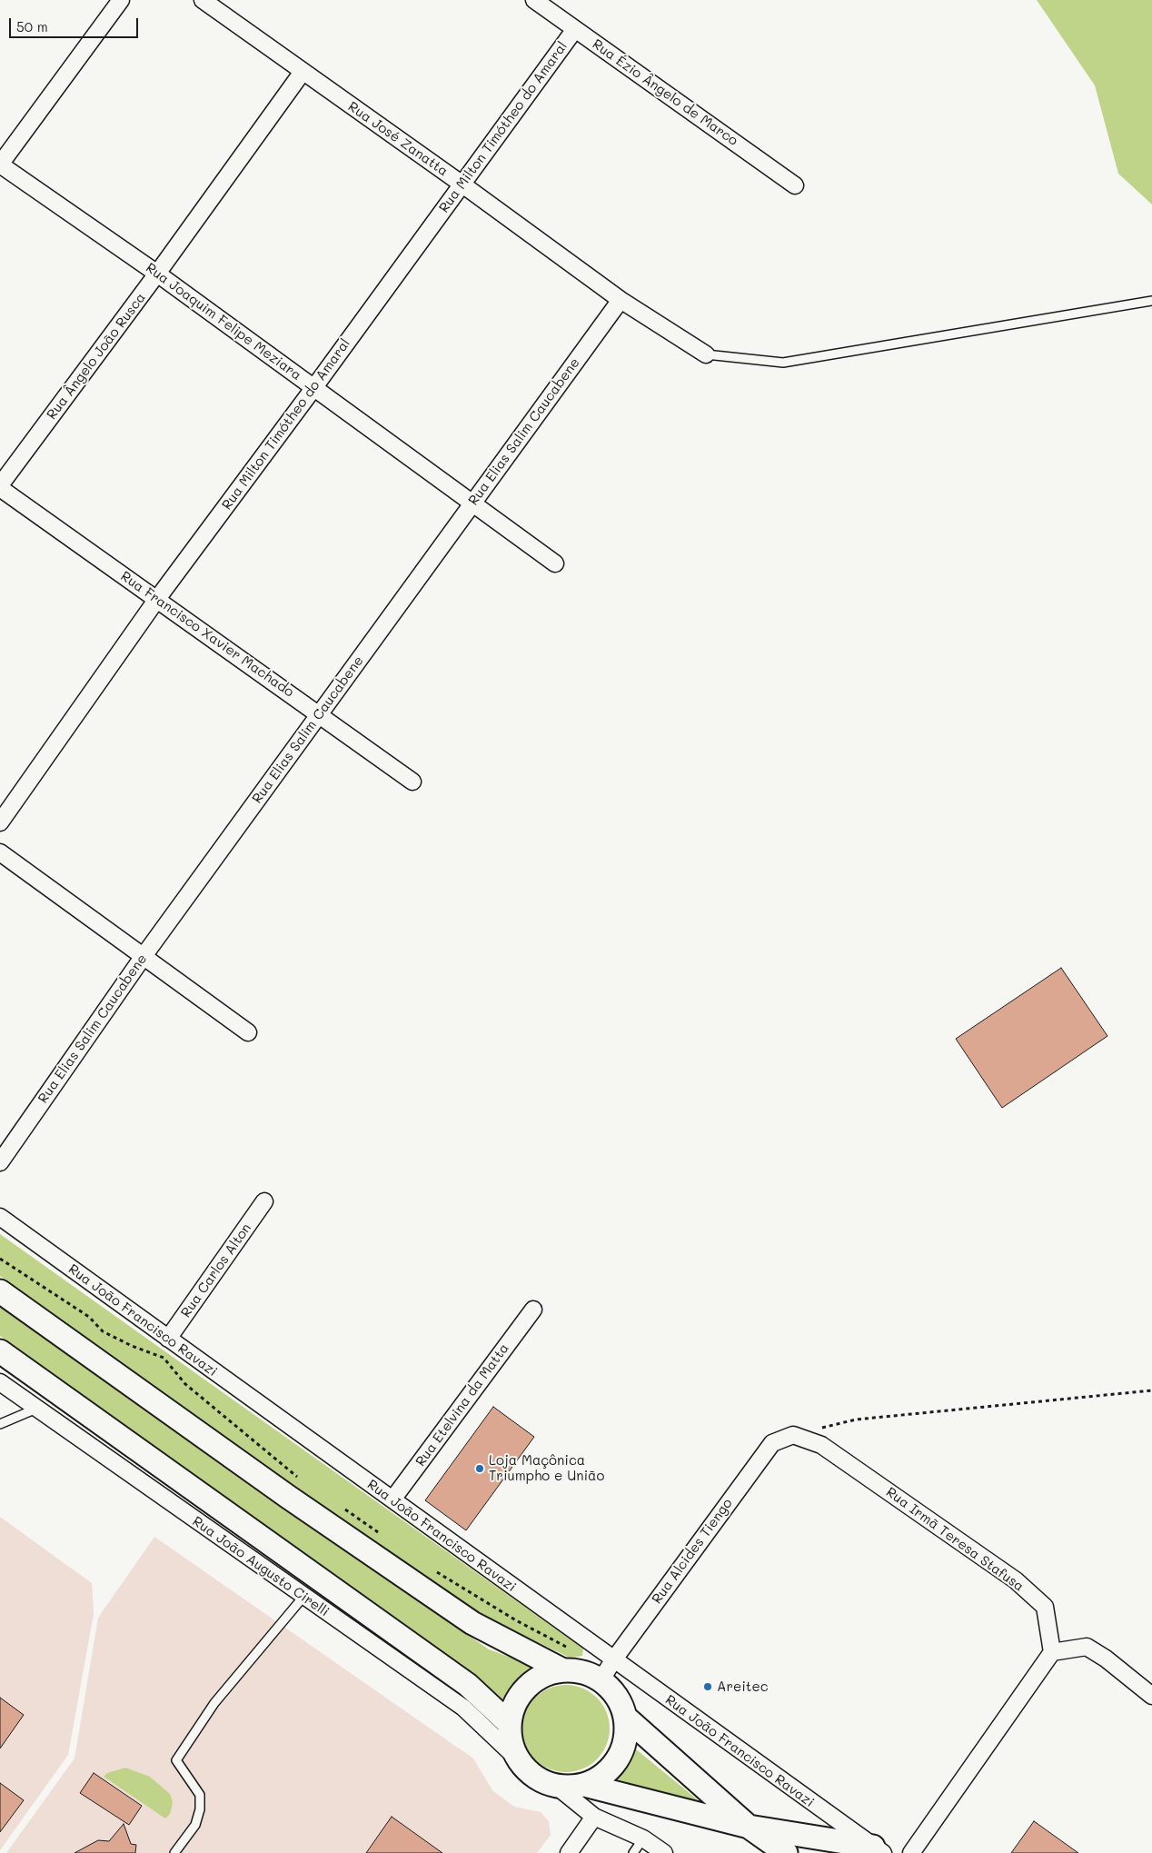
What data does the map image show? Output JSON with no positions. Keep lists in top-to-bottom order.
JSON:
{
  "streets": {
    "street": [
      "Rua Ézio Ângelo de Marco",
      "Rua Milton Timótheo do Amaral",
      "Rua José Zanatta",
      "Rua Joaquim Felipe Meziara",
      "Rua Ângelo João Rusca",
      "Rua Elias Salim Caucabene",
      "Rua Francisco Xavier Machado",
      "Rua Carlos Alton",
      "Rua João Francisco Ravazi",
      "Rua Etelvina da Matta",
      "Rua Irmã Teresa Stafusa",
      "Rua Alcides Tiengo",
      "Rua João Augusto Cirelli"
    ]
  },
  "crossings": [
    ["Rua Ézio Ângelo de Marco", "Rua Milton Timótheo do Amaral"],
    ["Rua Milton Timótheo do Amaral", "Rua José Zanatta"],
    ["Rua Milton Timótheo do Amaral", "Rua Joaquim Felipe Meziara"],
    ["Rua Milton Timótheo do Amaral", "Rua Francisco Xavier Machado"],
    ["Rua José Zanatta", "Rua Ângelo João Rusca"],
    ["Rua José Zanatta", "Rua Elias Salim Caucabene"],
    ["Rua Joaquim Felipe Meziara", "Rua Ângelo João Rusca"],
    ["Rua Joaquim Felipe Meziara", "Rua Elias Salim Caucabene"],
    ["Rua Ângelo João Rusca", "Rua Francisco Xavier Machado"],
    ["Rua Elias Salim Caucabene", "Rua Francisco Xavier Machado"],
    ["Rua Carlos Alton", "Rua João Francisco Ravazi"],
    ["Rua João Francisco Ravazi", "Rua Etelvina da Matta"],
    ["Rua João Francisco Ravazi", "Rua Alcides Tiengo"],
    ["Rua Irmã Teresa Stafusa", "Rua Alcides Tiengo"],
    ["Rua Alcides Tiengo", "Rua João Augusto Cirelli"]
  ],
  "places": ["Loja Maçônica Triumpho e União", "Areitec"],
  "scale_bar": "50 m"
}
